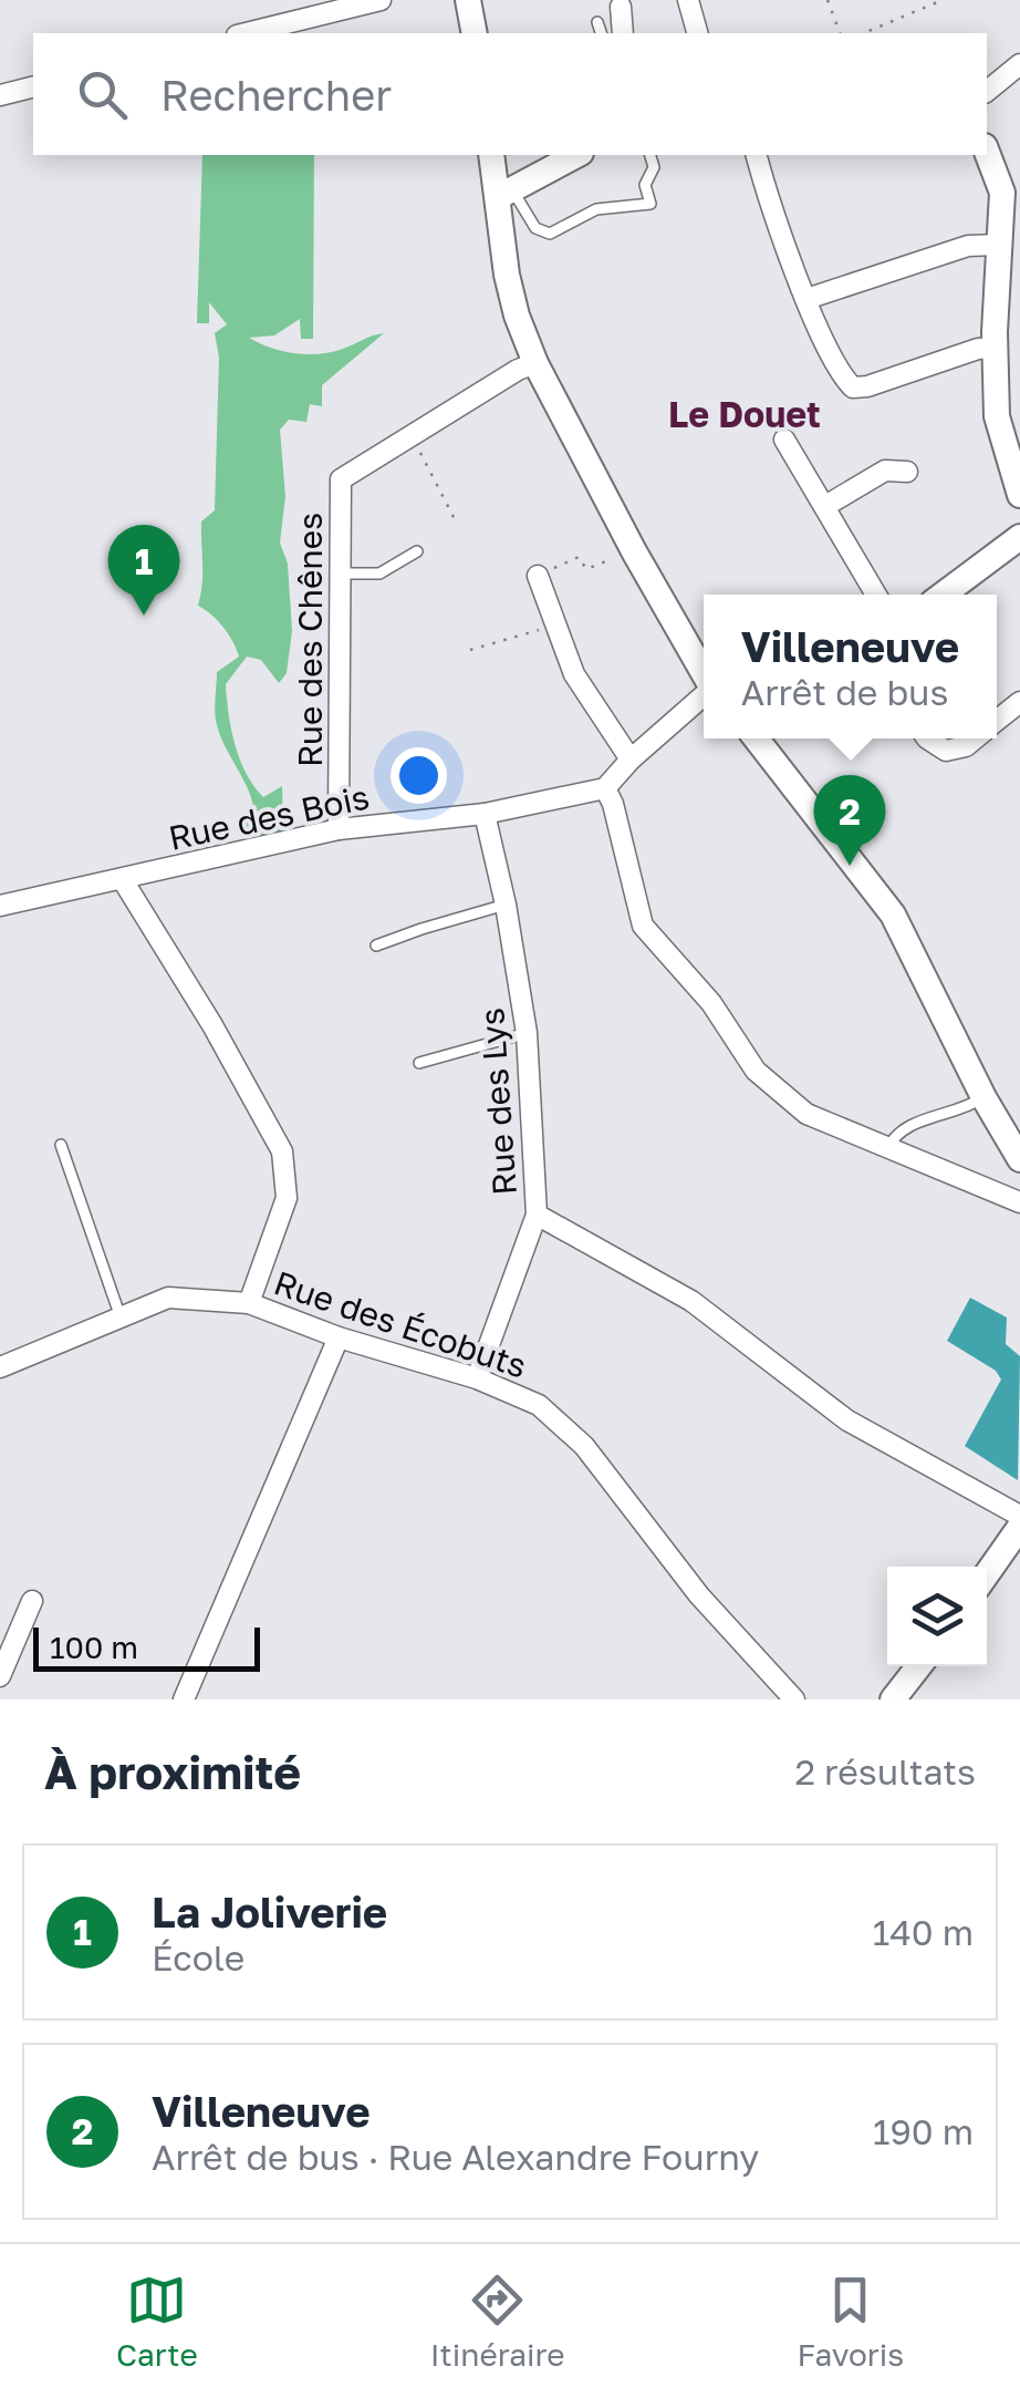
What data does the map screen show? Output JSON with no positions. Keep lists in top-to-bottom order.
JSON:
{
  "streets": {
    "street": [
      "Rue des Chênes",
      "Rue des Bois",
      "Rue des Lys",
      "Rue des Écobuts"
    ]
  },
  "crossings": [
    ["Rue des Chênes", "Rue des Bois"],
    ["Rue des Bois", "Rue des Lys"],
    ["Rue des Lys", "Rue des Écobuts"]
  ],
  "districts": ["Le Douet"],
  "scale_bar": "100 m",
  "page": {
    "search": "Rechercher",
    "pins": ["1", "2"],
    "popup": ["Villeneuve", "Arrêt de bus"],
    "scale": "100 m",
    "heading": ["À proximité", "2 résultats"],
    "list": [
      {
        "mark": "1",
        "name": "La Joliverie",
        "note": "École",
        "value": "140 m"
      },
      {
        "mark": "2",
        "name": "Villeneuve",
        "note": "Arrêt de bus · Rue Alexandre Fourny",
        "value": "190 m"
      }
    ],
    "nav": ["Carte", "Itinéraire", "Favoris"]
  }
}
